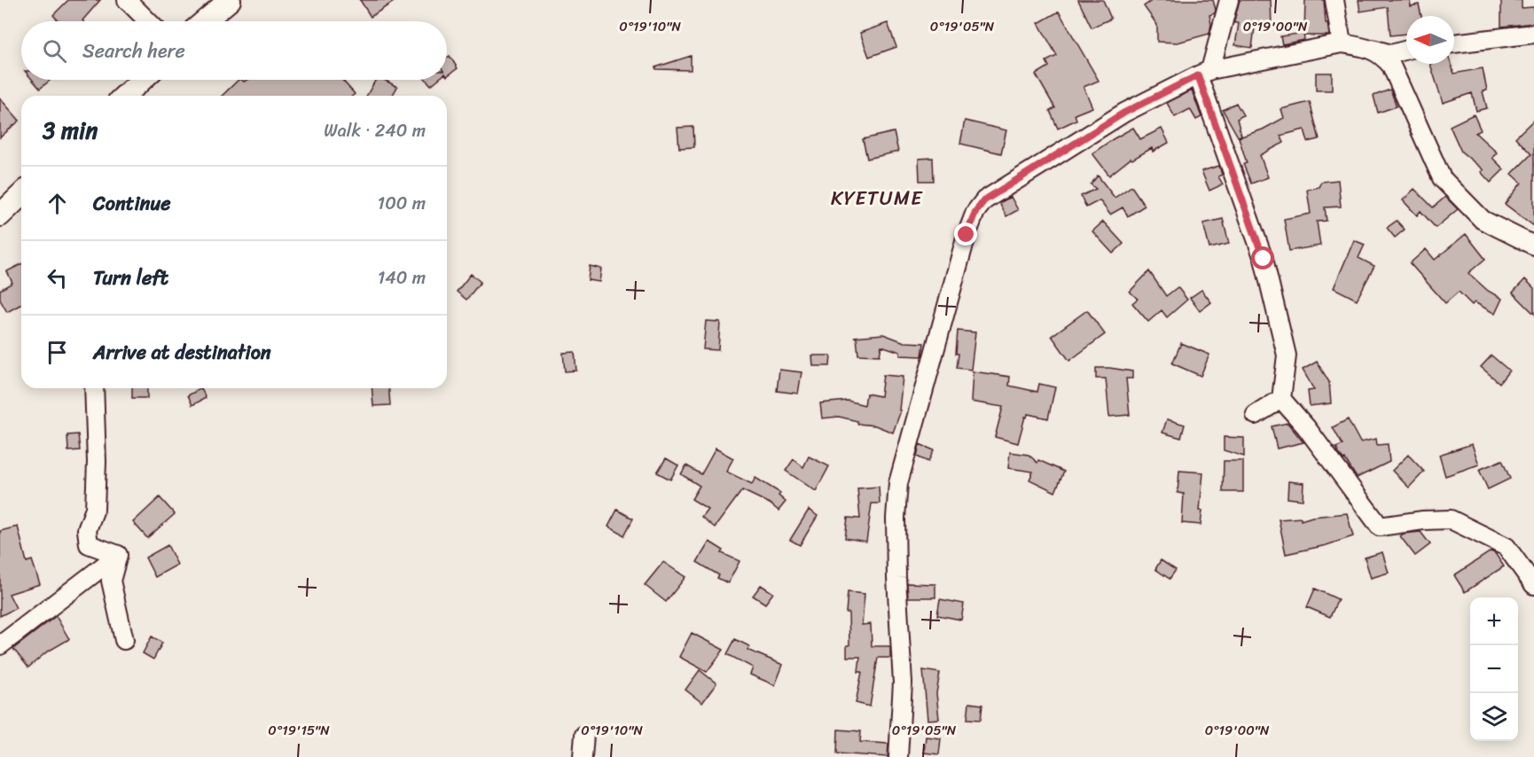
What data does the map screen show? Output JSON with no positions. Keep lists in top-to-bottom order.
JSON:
{
  "districts": ["KYETUME"],
  "north": "left",
  "page": {
    "search": "Search here",
    "heading": ["3 min", "Walk · 240 m"],
    "list": [
      ["Continue", "100 m"],
      ["Turn left", "140 m"],
      "Arrive at destination"
    ],
    "map_buttons": ["+", "−"]
  },
  "coordinates": [
    "0°19'10\"N",
    "0°19'05\"N",
    "0°19'00\"N",
    "0°19'15\"N"
  ]
}
